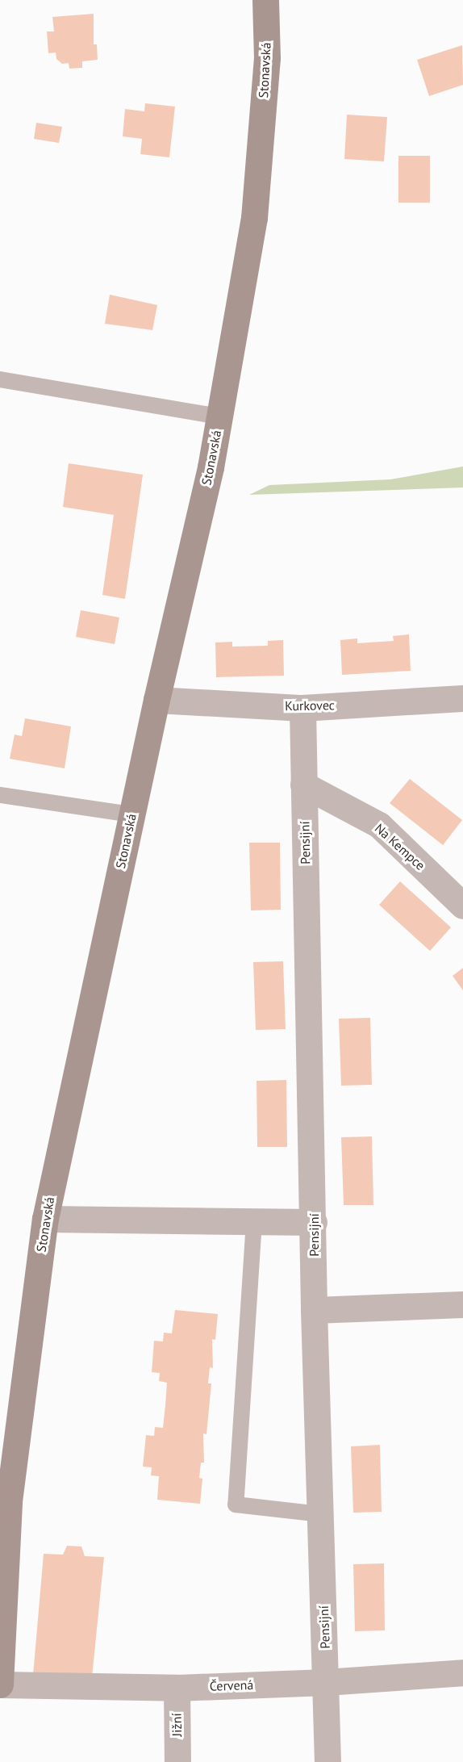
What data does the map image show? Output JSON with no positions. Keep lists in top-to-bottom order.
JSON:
{
  "streets": {
    "main road": ["Stonavská"],
    "street": [
      "Kurkovec",
      "Pensijní",
      "Na Kempce",
      "Červená",
      "Jižní"
    ]
  },
  "crossings": [
    ["Stonavská", "Kurkovec"],
    ["Stonavská", "Červená"],
    ["Kurkovec", "Pensijní"],
    ["Pensijní", "Na Kempce"],
    ["Pensijní", "Červená"],
    ["Červená", "Jižní"]
  ]
}
